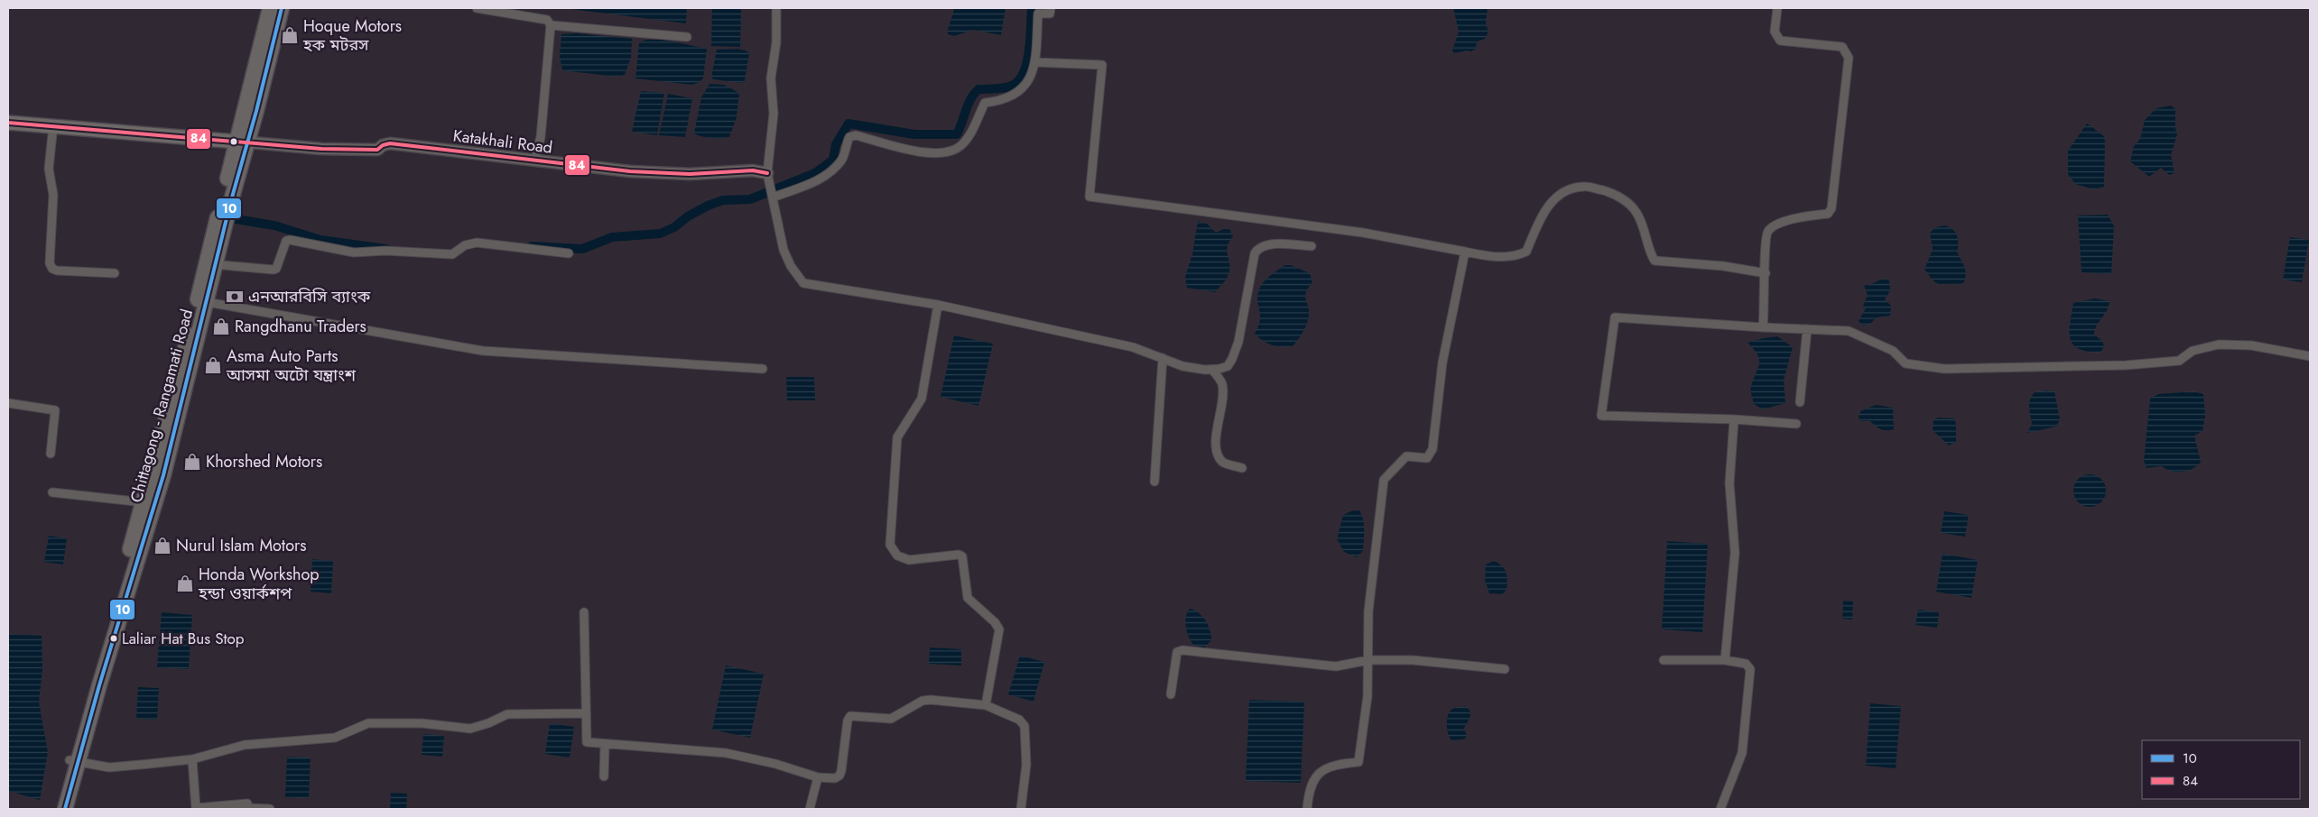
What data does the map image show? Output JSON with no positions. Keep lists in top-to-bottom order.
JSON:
{
  "streets": {
    "highway": ["Chittagong - Rangamati Road"],
    "street": ["Katakhali Road"]
  },
  "crossings": [
    ["Katakhali Road", "Chittagong - Rangamati Road"]
  ],
  "places": {
    "shop": [
      "Hoque Motors হক মটরস",
      "Rangdhanu Traders",
      "Asma Auto Parts আসমা অটো যন্ত্রাংশ",
      "Khorshed Motors",
      "Nurul Islam Motors",
      "Honda Workshop হন্ডা ওয়ার্কশপ"
    ],
    "bank": ["এনআরবিসি ব্যাংক"],
    "other": ["Laliar Hat Bus Stop"]
  },
  "lines": ["transit line 10", "transit line 84"],
  "legend": ["10", "84"]
}
